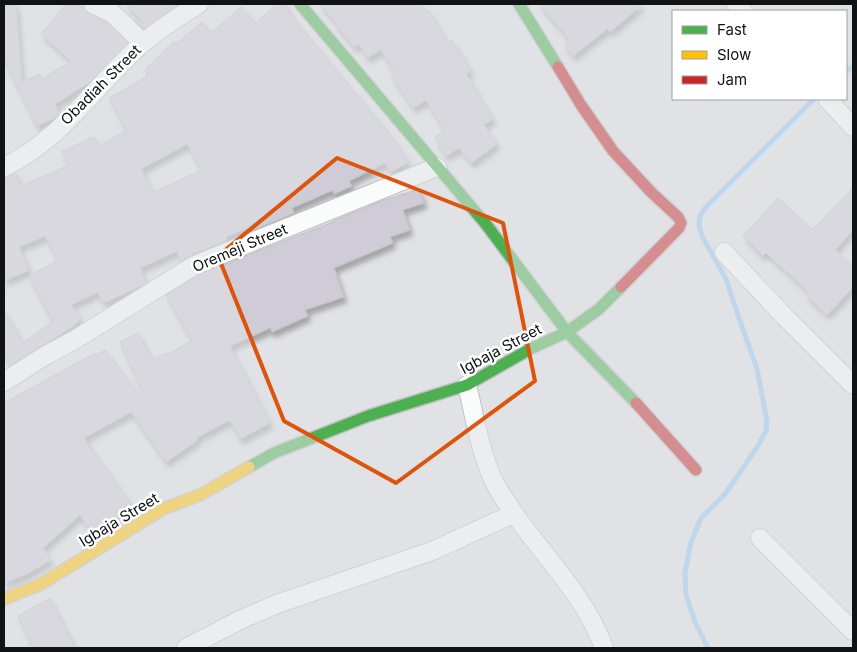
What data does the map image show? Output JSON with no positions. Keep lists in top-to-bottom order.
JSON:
{
  "streets": {
    "street": ["Obadiah Street", "Oremeji Street", "Igbaja Street"]
  },
  "legend": ["Fast", "Slow", "Jam"]
}
